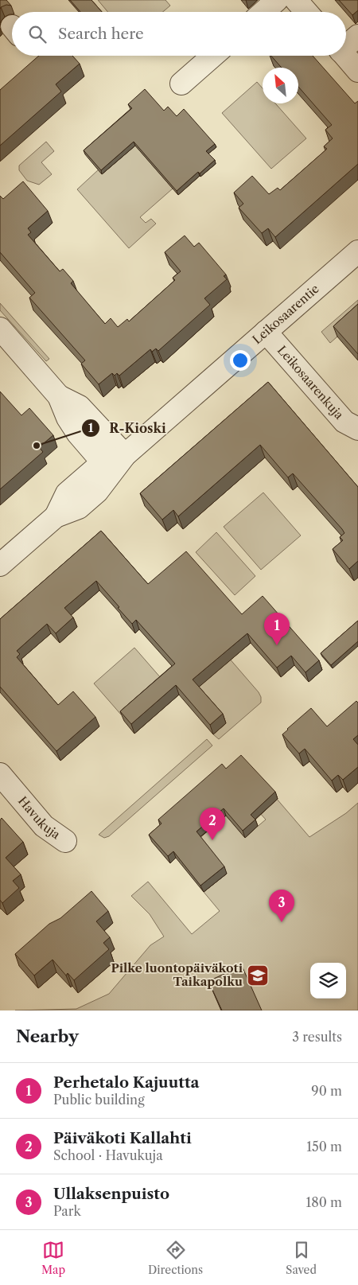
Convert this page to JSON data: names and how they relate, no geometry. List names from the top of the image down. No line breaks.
{"streets":{"street":["Leikosaarentie","Leikosaarenkuja","Havukuja"]},"crossings":[["Leikosaarentie","Leikosaarenkuja"]],"places":{"other":["R-Kioski"],"school or university":["Pilke luontopäiväkoti Taikapolku"]},"north":"top left","page":{"search":"Search here","pins":["1","2","3"],"heading":["Nearby","3 results"],"list":[{"mark":"1","name":"Perhetalo Kajuutta","note":"Public building","value":"90 m"},{"mark":"2","name":"Päiväkoti Kallahti","note":"School · Havukuja","value":"150 m"},{"mark":"3","name":"Ullaksenpuisto","note":"Park","value":"180 m"}],"nav":["Map","Directions","Saved"]}}
